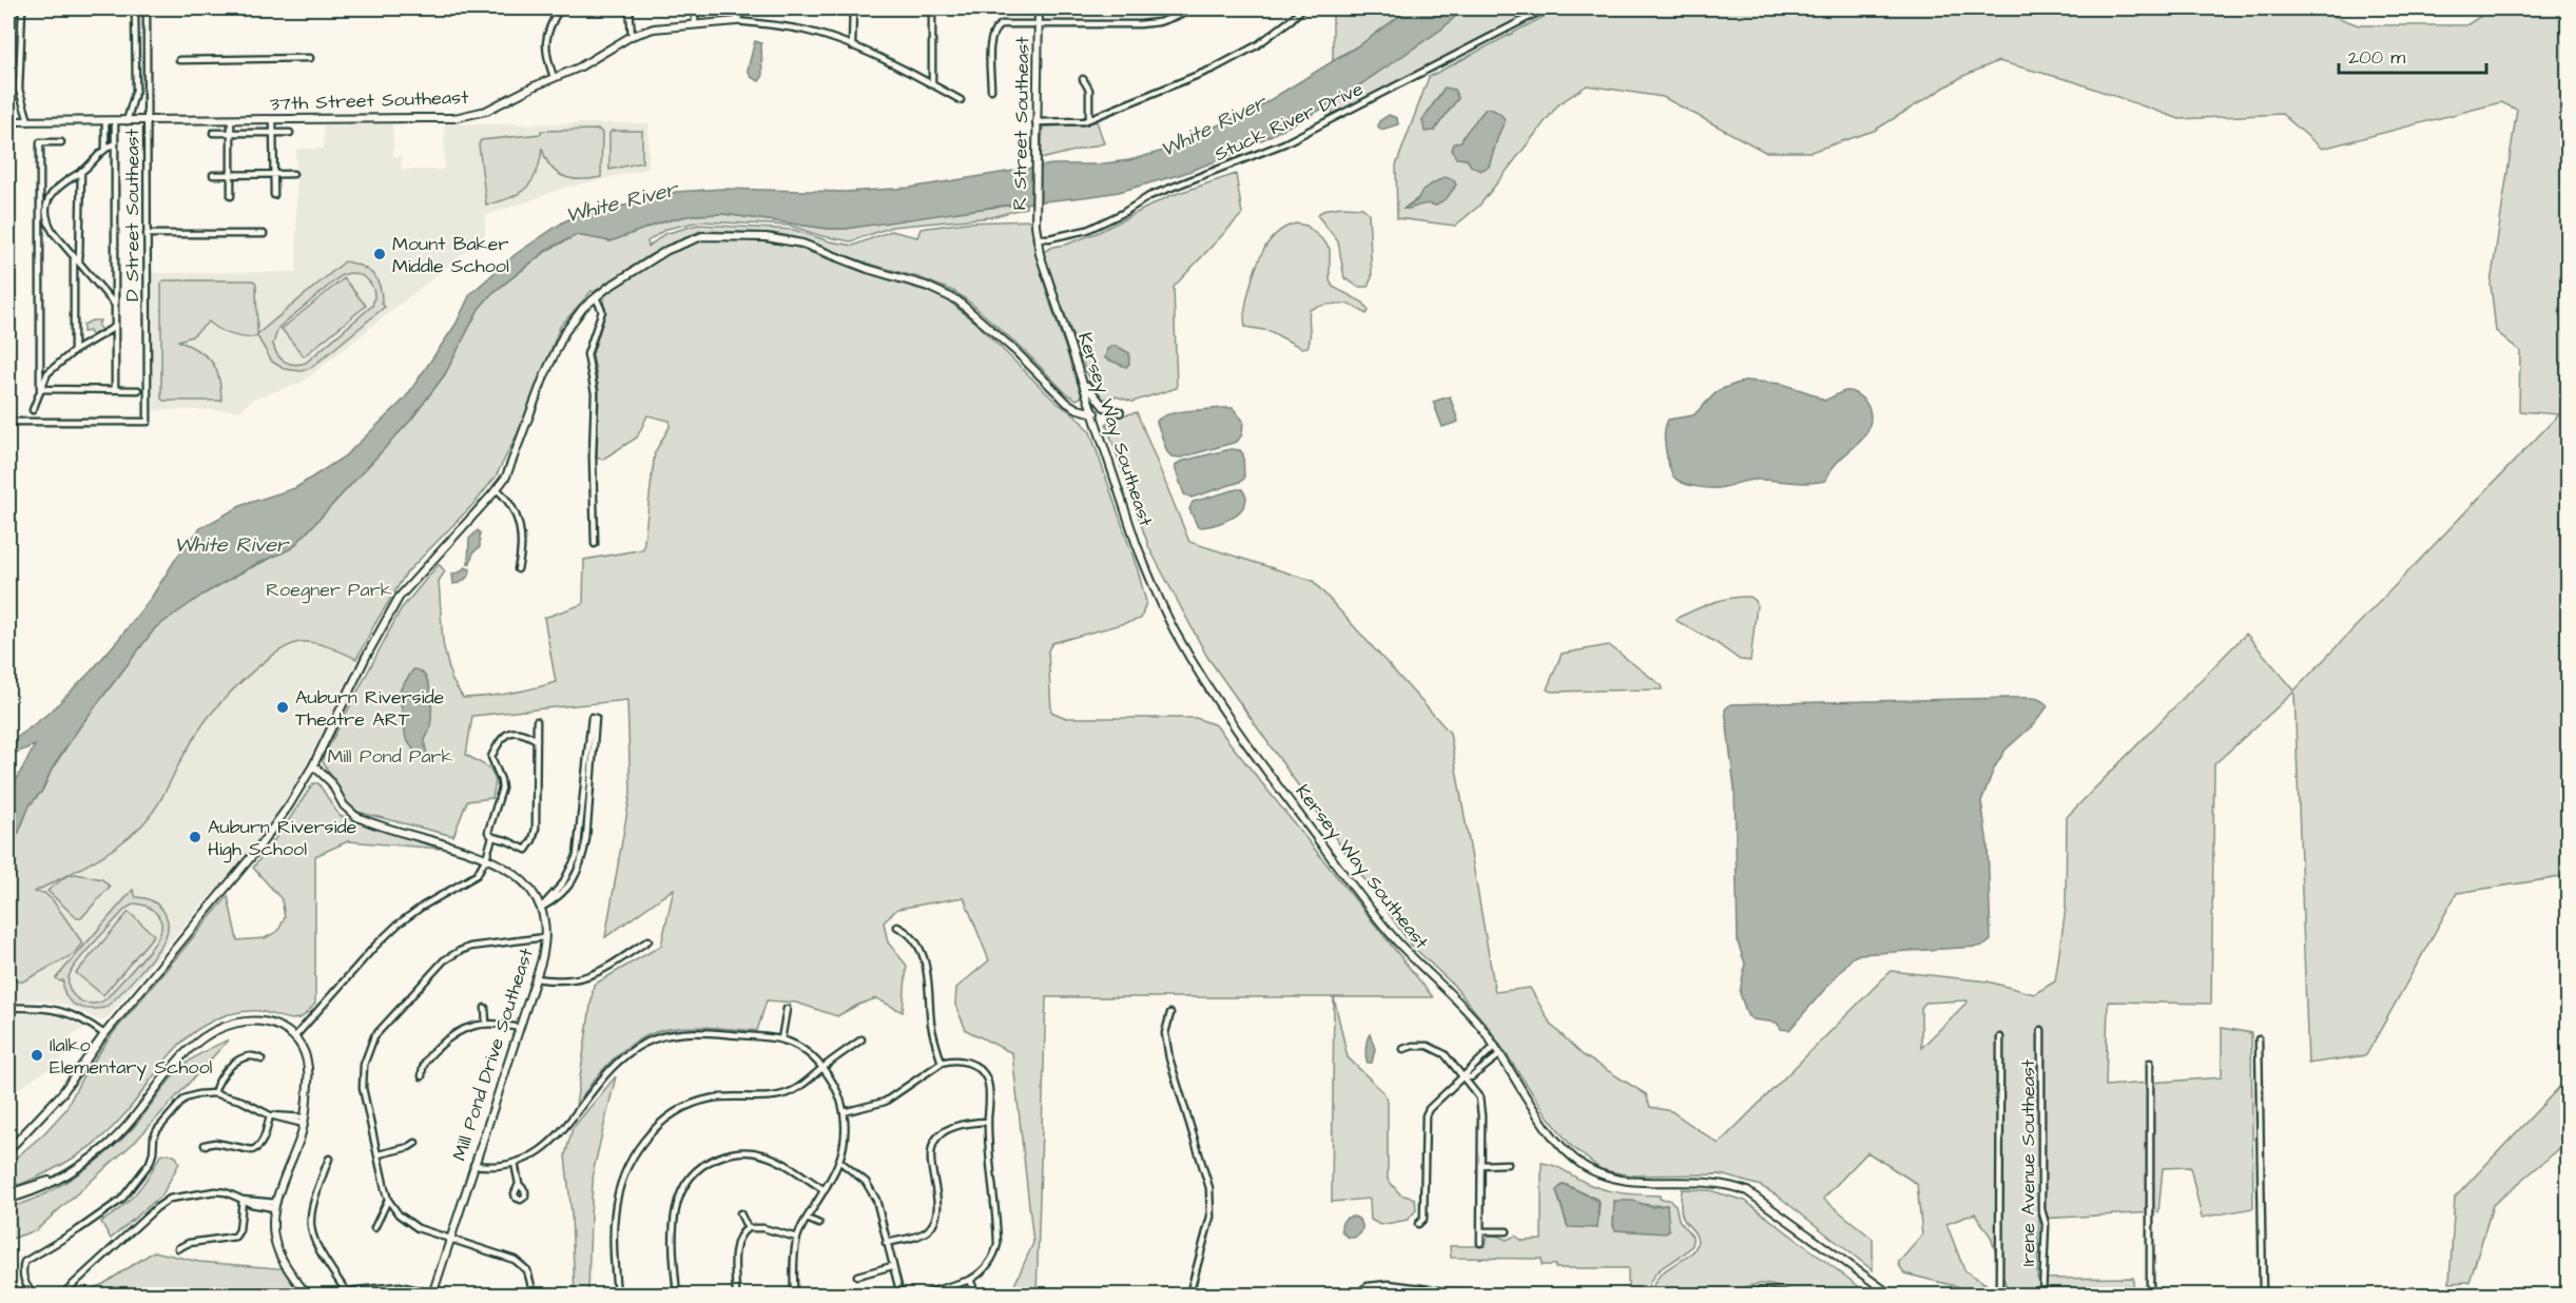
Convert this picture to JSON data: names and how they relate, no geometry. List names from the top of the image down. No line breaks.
{"streets":{"street":["37th Street Southeast","Stuck River Drive","R Street Southeast","D Street Southeast","Kersey Way Southeast","Mill Pond Drive Southeast","Irene Avenue Southeast"]},"crossings":[["37th Street Southeast","D Street Southeast"],["Stuck River Drive","R Street Southeast"],["Stuck River Drive","Kersey Way Southeast"],["R Street Southeast","Kersey Way Southeast"]],"water":["White River"],"parks":["Roegner Park","Mill Pond Park"],"places":["Mount Baker Middle School","Auburn Riverside Theatre ART","Auburn Riverside High School","Ilalko Elementary School"],"scale_bar":"200 m"}
